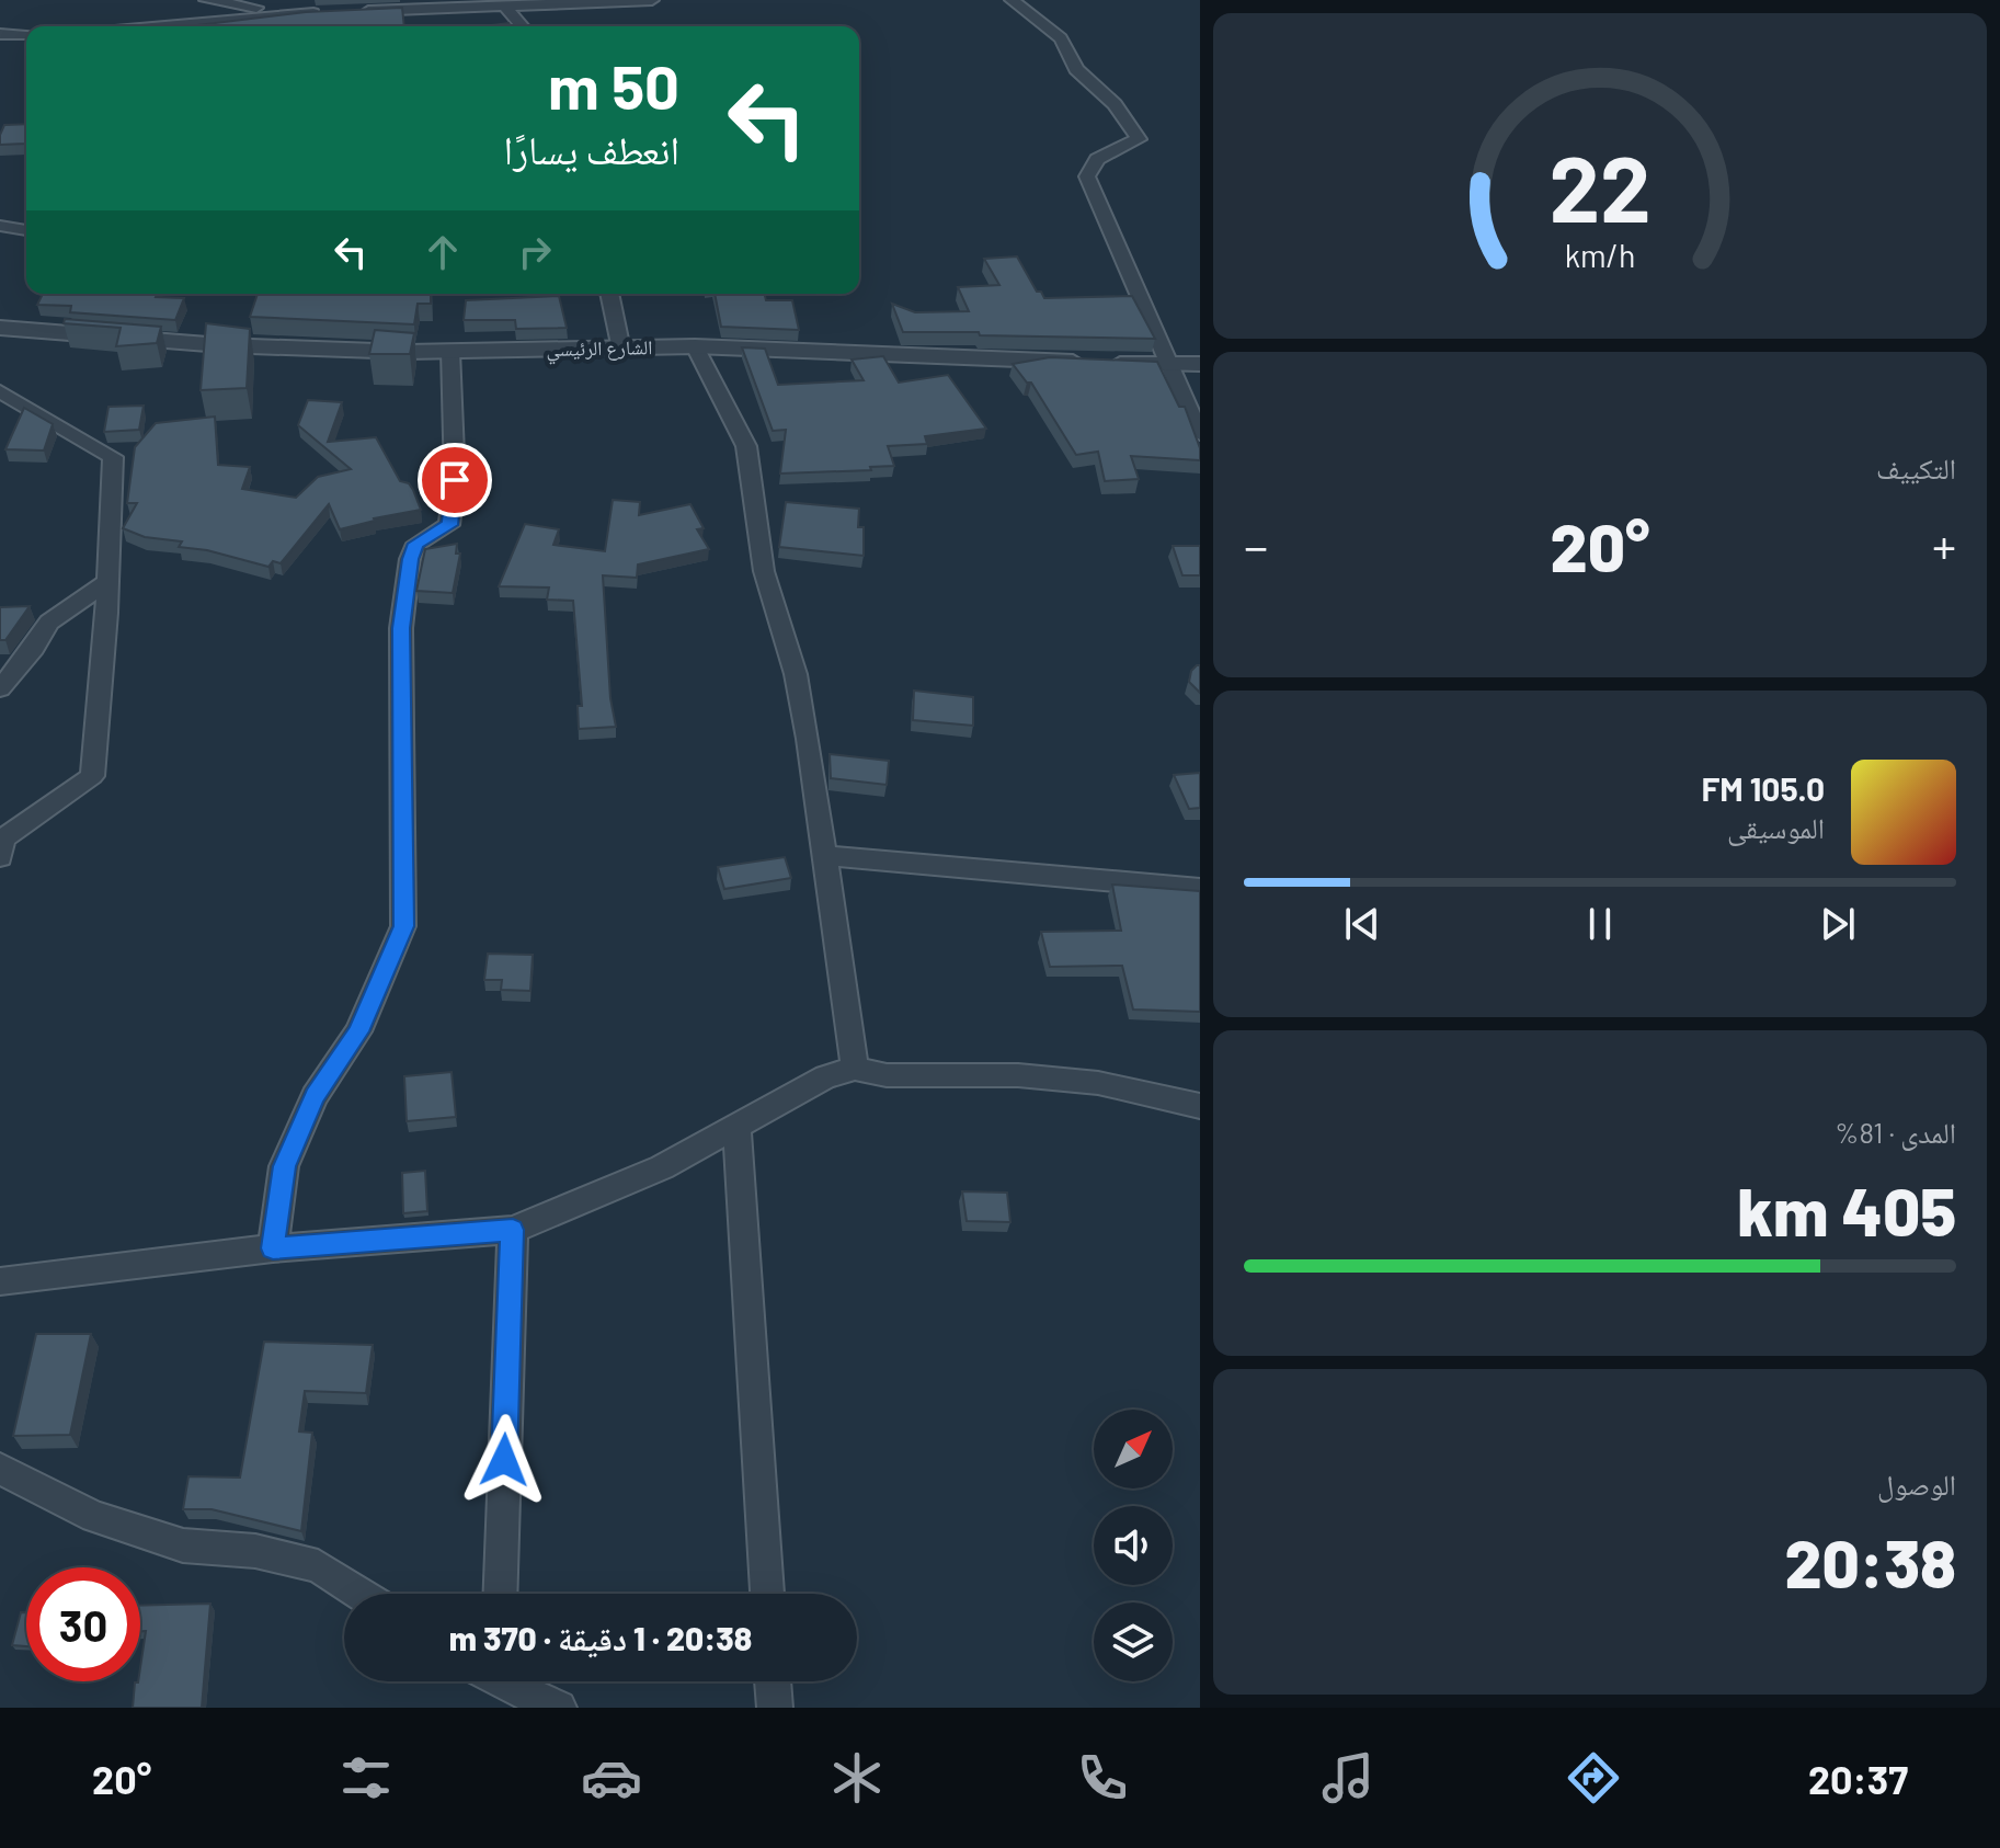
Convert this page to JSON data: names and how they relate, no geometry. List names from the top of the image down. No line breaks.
{"streets":{"street":["الشارع الرئيسي"]},"north":"top right","page":{"turn":["50 m","انعطف يسارًا"],"tile":["التكييف",["المدى · 81%","405 km"],["الوصول","20:38"]],"heat":["−","20°","+"],"song":["105.0 FM","الموسيقى"],"limit":"30","trip":"20:38 · 1 دقيقة · 370 m","tabs":["20:37","20°"],"gauge":["22","km/h"]}}
